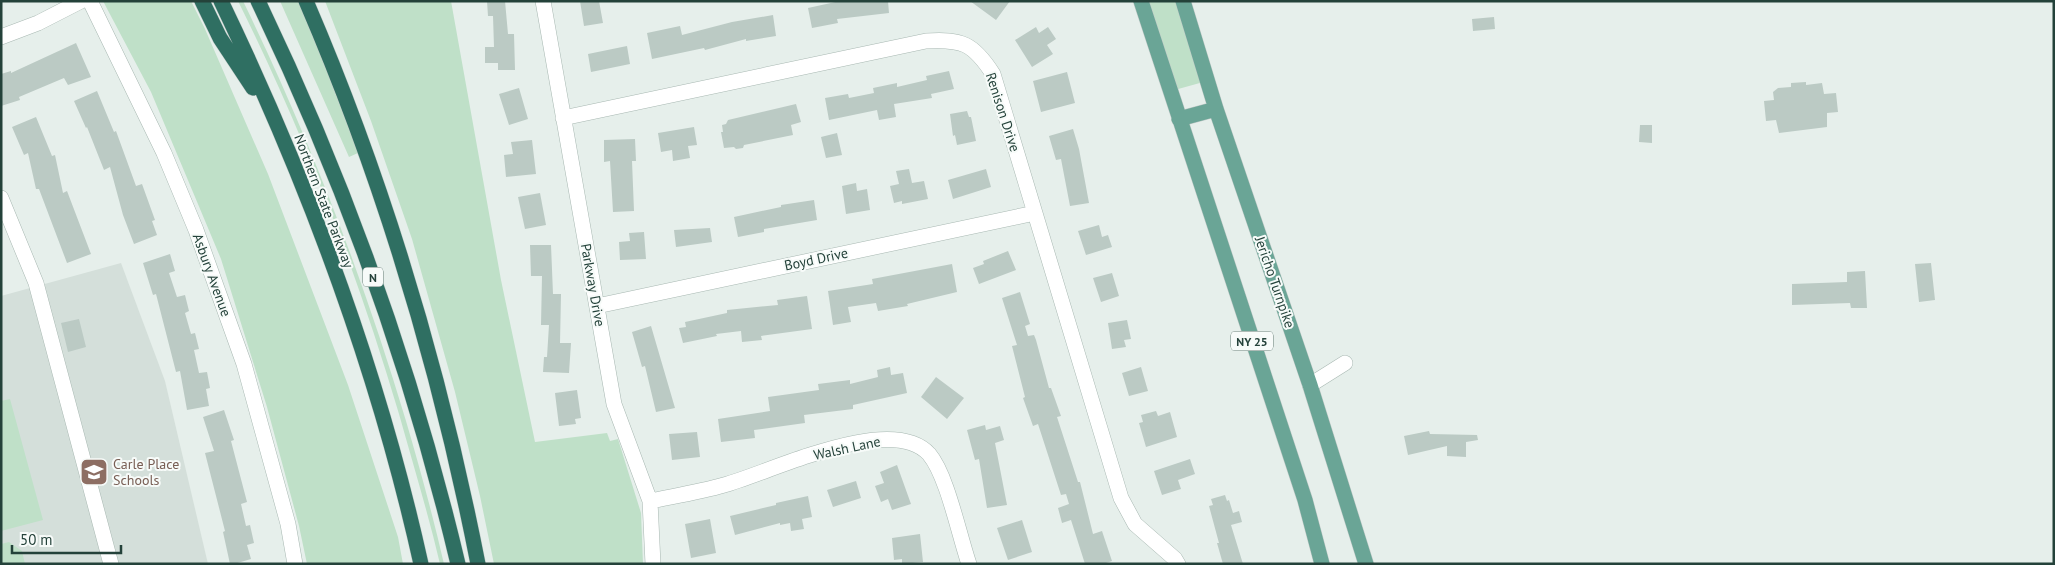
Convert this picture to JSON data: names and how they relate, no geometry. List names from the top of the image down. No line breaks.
{"streets":{"highway":["Northern State Parkway","N"],"main road":["Jericho Turnpike","NY 25"],"street":["Renison Drive","Boyd Drive","Asbury Avenue","Parkway Drive","Walsh Lane"]},"crossings":[["Renison Drive","Boyd Drive"],["Renison Drive","Parkway Drive"],["Boyd Drive","Parkway Drive"],["Parkway Drive","Walsh Lane"]],"places":{"school or university":["Carle Place Schools"]},"scale_bar":"50 m"}
